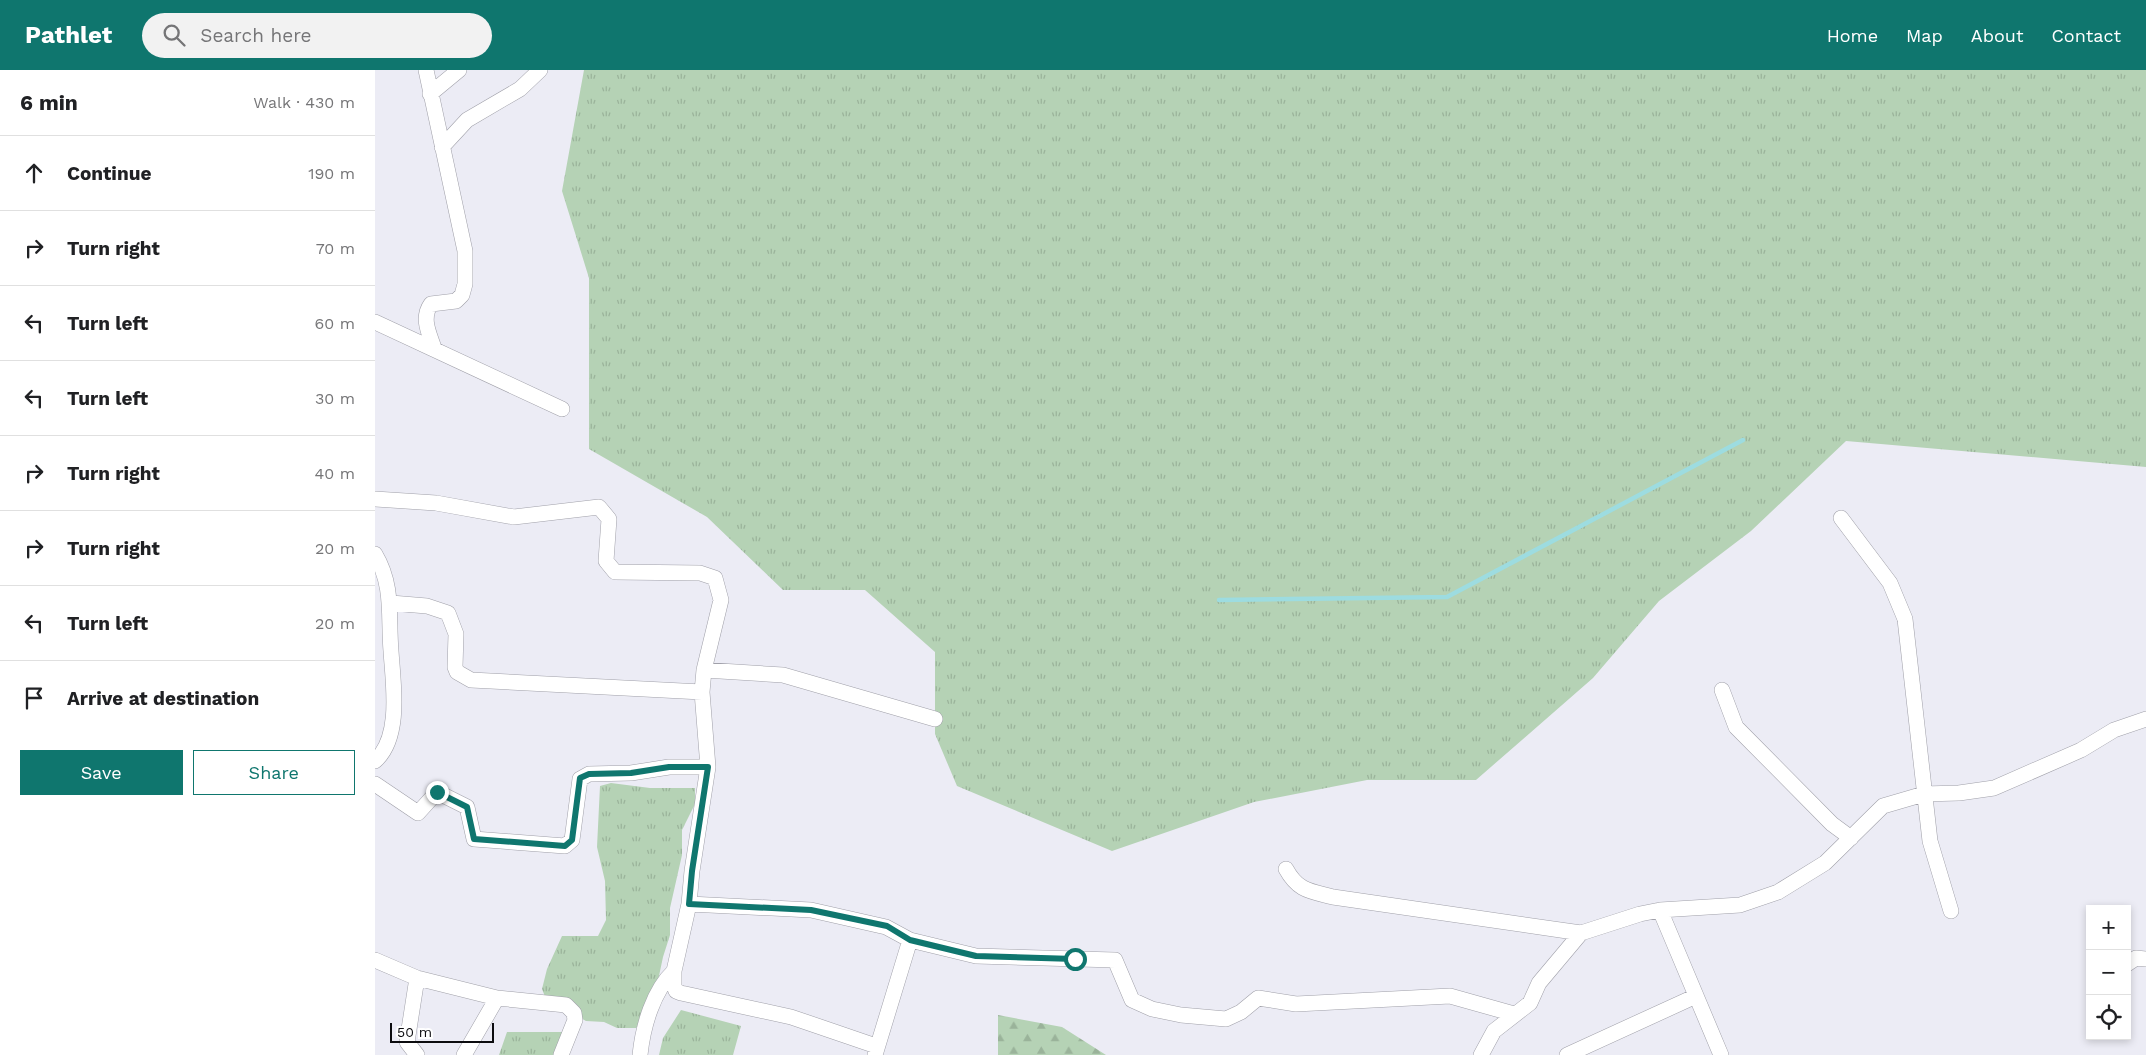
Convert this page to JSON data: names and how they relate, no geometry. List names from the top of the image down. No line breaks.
{"scale_bar":"50 m","page":{"header":"Pathlet","search":"Search here","nav":["Home","Map","About","Contact"],"heading":["6 min","Walk · 430 m"],"list":[["Continue","190 m"],["Turn right","70 m"],["Turn left","60 m"],["Turn left","30 m"],["Turn right","40 m"],["Turn right","20 m"],["Turn left","20 m"],"Arrive at destination"],"buttons":["Save","Share"],"map_buttons":["+","−"],"scale":"50 m"}}
